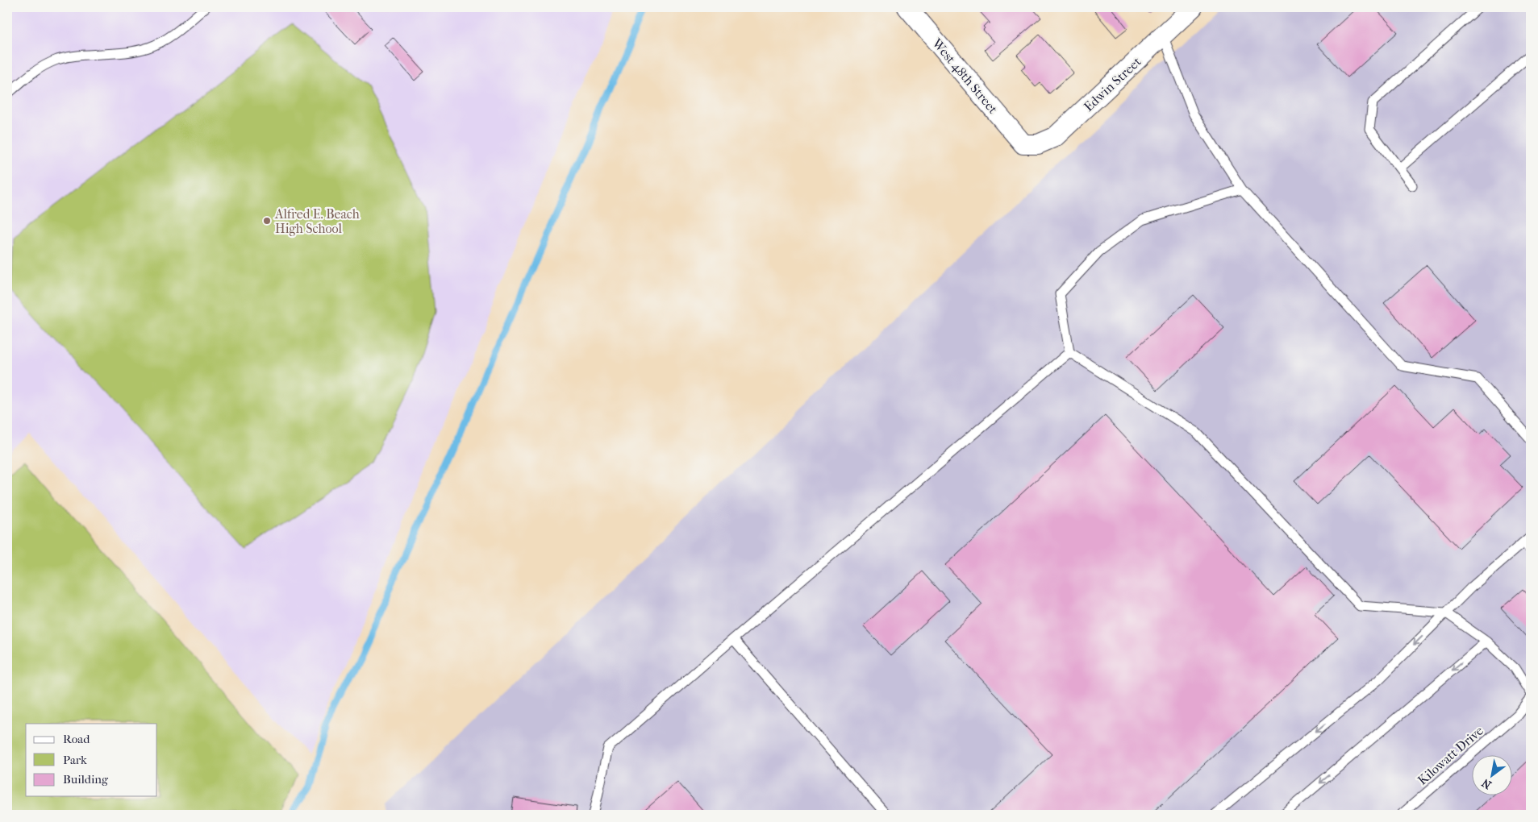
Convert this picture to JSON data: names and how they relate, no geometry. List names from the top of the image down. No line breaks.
{"streets":{"street":["West 48th Street","Edwin Street"],"lane":["Kilowatt Drive"]},"crossings":[["West 48th Street","Edwin Street"]],"places":["Alfred E. Beach High School"],"legend":["Road","Park","Building"],"north":"bottom left"}
